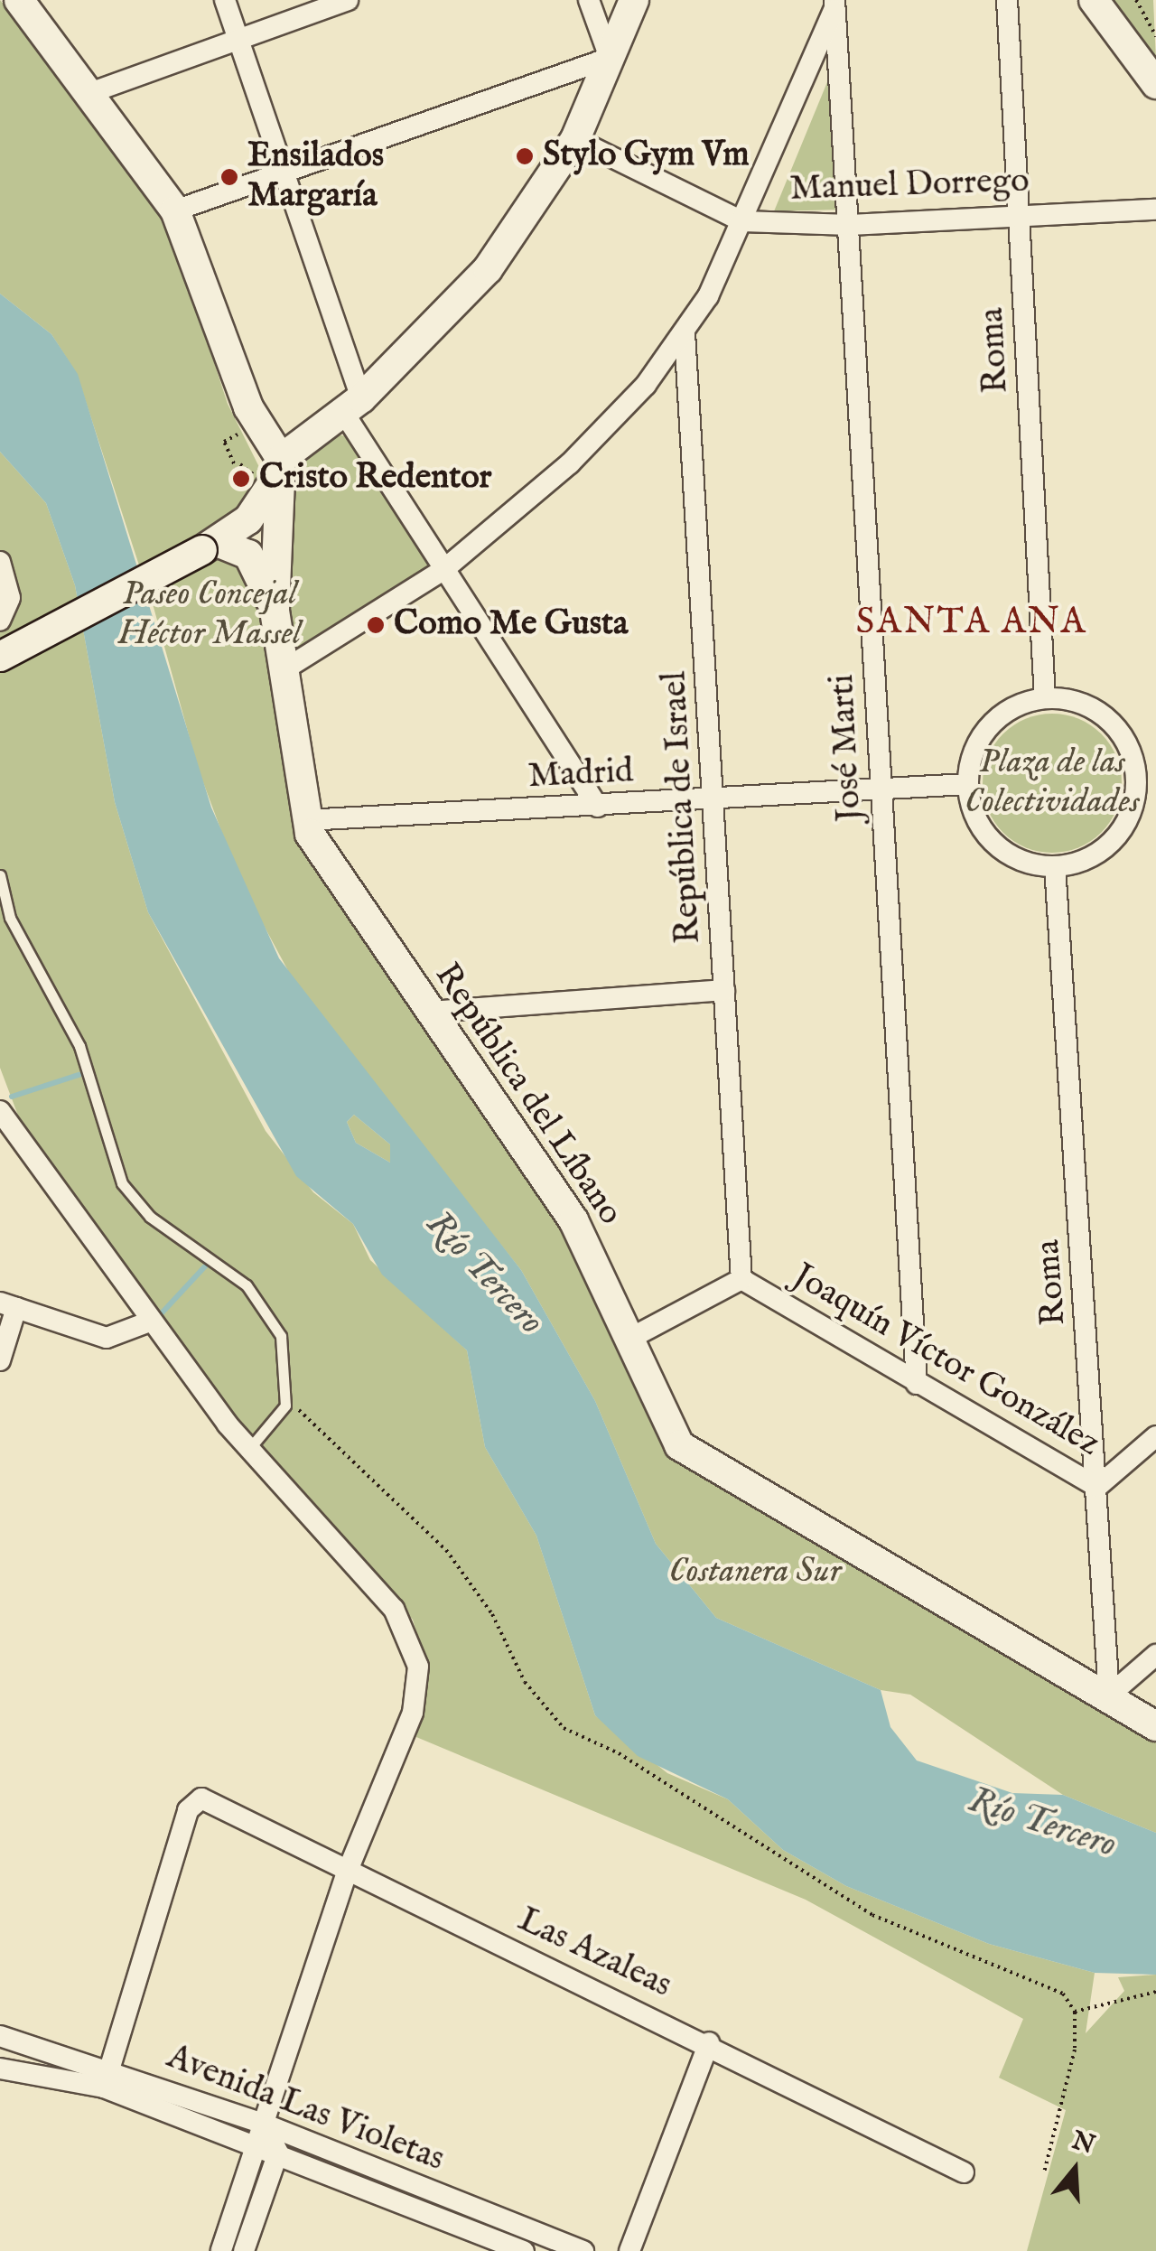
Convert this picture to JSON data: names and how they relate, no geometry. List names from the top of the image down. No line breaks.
{"streets":{"main road":["República del Líbano"],"street":["Manuel Dorrego","Roma","José Marti","Madrid","República de Israel","Joaquín Víctor González","Las Azaleas","Avenida Las Violetas"]},"crossings":[["Manuel Dorrego","Roma"],["Manuel Dorrego","José Marti"],["Roma","Madrid"],["Roma","República del Líbano"],["Roma","Joaquín Víctor González"],["José Marti","Madrid"],["José Marti","Joaquín Víctor González"],["Madrid","República de Israel"],["Madrid","República del Líbano"],["República de Israel","Joaquín Víctor González"],["Las Azaleas","Avenida Las Violetas"]],"districts":["SANTA ANA"],"water":["Río Tercero"],"parks":["Paseo Concejal Héctor Massel","Plaza de las Colectividades","Costanera Sur"],"places":["Stylo Gym Vm","Ensilados Margaría","Cristo Redentor","Como Me Gusta"],"north":"top"}
